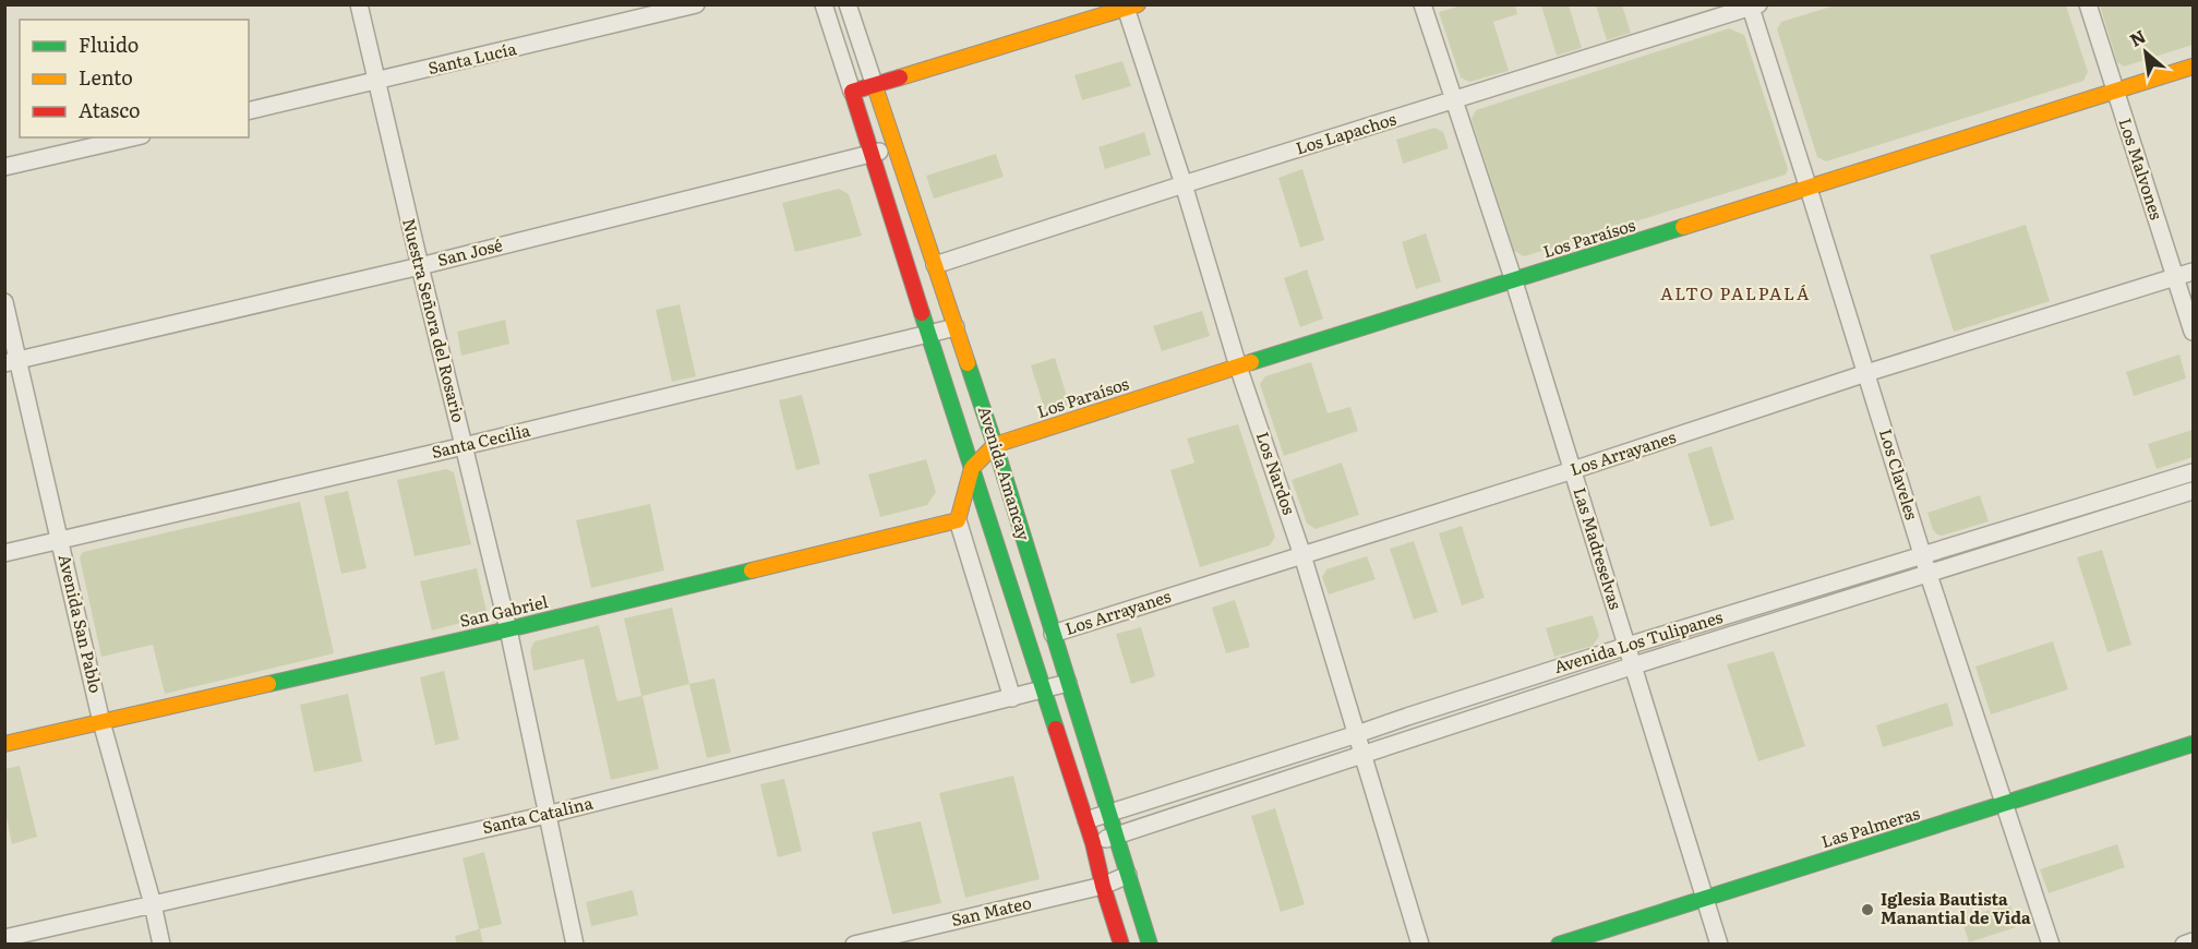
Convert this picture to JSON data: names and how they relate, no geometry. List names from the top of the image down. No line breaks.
{"streets":{"street":["Santa Lucía","Los Lapachos","Los Malvones","Los Paraísos","San José","Nuestra Señora del Rosario","Santa Cecilia","Los Arrayanes","Avenida Amancay","Los Nardos","Los Claveles","Las Madreselvas","San Gabriel","Avenida San Pablo","Avenida Los Tulipanes","Santa Catalina","Las Palmeras","San Mateo"]},"crossings":[["Santa Lucía","Nuestra Señora del Rosario"],["Los Lapachos","Avenida Amancay"],["Los Lapachos","Los Nardos"],["Los Lapachos","Los Claveles"],["Los Lapachos","Las Madreselvas"],["Los Malvones","Los Paraísos"],["Los Malvones","Los Arrayanes"],["Los Paraísos","Avenida Amancay"],["Los Paraísos","Los Nardos"],["Los Paraísos","Los Claveles"],["Los Paraísos","Las Madreselvas"],["San José","Nuestra Señora del Rosario"],["San José","Avenida Amancay"],["San José","Avenida San Pablo"],["Nuestra Señora del Rosario","Santa Cecilia"],["Nuestra Señora del Rosario","San Gabriel"],["Nuestra Señora del Rosario","Santa Catalina"],["Santa Cecilia","Avenida Amancay"],["Santa Cecilia","Avenida San Pablo"],["Los Arrayanes","Avenida Amancay"],["Los Arrayanes","Los Nardos"],["Los Arrayanes","Los Claveles"],["Los Arrayanes","Las Madreselvas"],["Avenida Amancay","Avenida Los Tulipanes"],["Avenida Amancay","Santa Catalina"],["Avenida Amancay","San Mateo"],["Los Nardos","Avenida Los Tulipanes"],["Los Claveles","Avenida Los Tulipanes"],["Los Claveles","Las Palmeras"],["Las Madreselvas","Avenida Los Tulipanes"],["Las Madreselvas","Las Palmeras"],["San Gabriel","Avenida San Pablo"],["Avenida San Pablo","Santa Catalina"]],"districts":["ALTO PALPALÁ"],"places":["Iglesia Bautista Manantial de Vida"],"legend":["Fluido","Lento","Atasco"],"north":"top left"}
